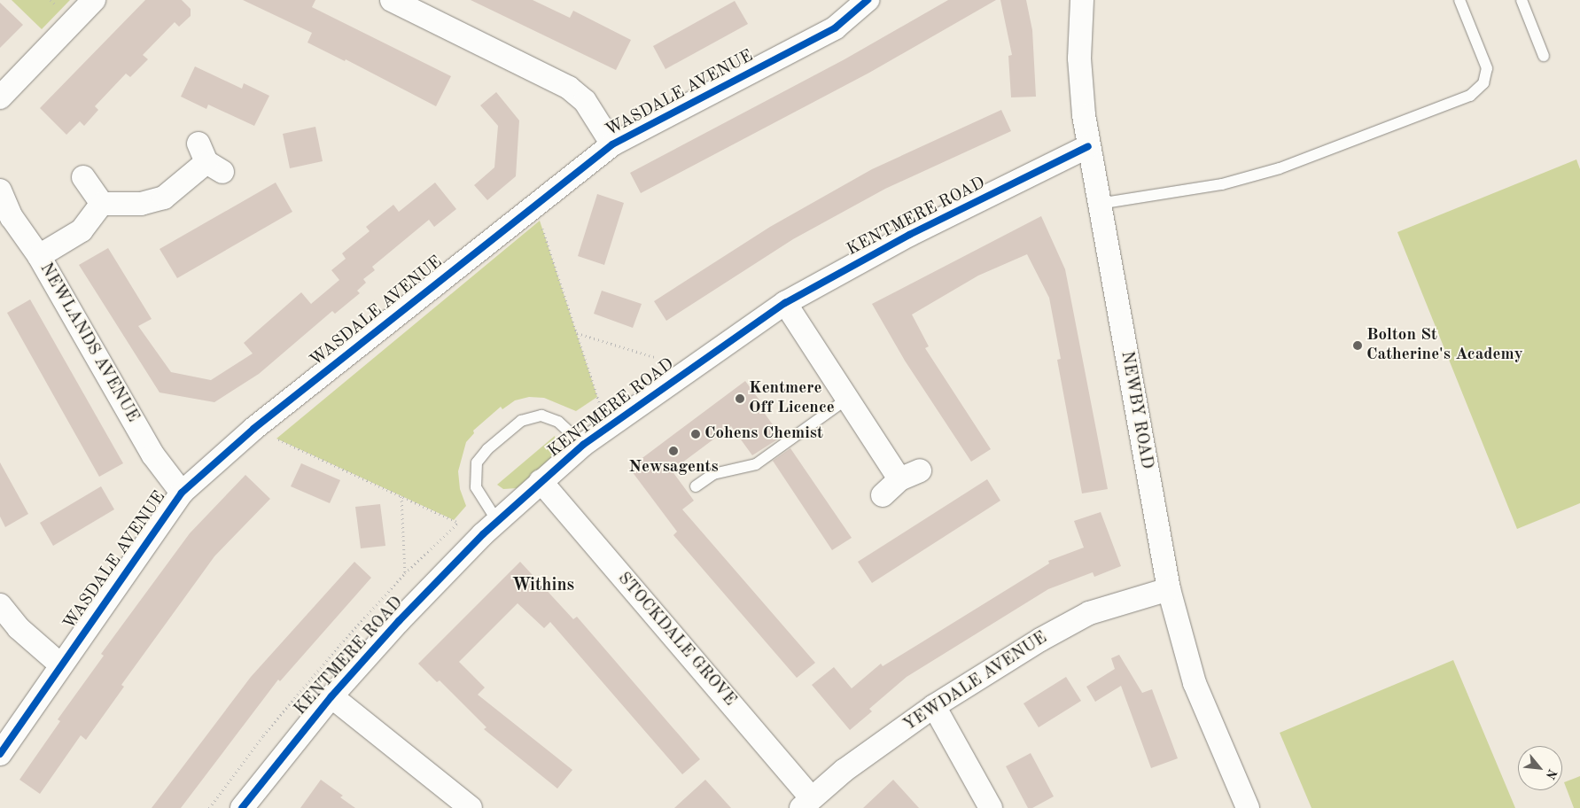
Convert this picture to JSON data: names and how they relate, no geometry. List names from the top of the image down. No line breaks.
{"streets":{"street":["WASDALE AVENUE","KENTMERE ROAD","NEWLANDS AVENUE","NEWBY ROAD","STOCKDALE GROVE","YEWDALE AVENUE"]},"crossings":[["WASDALE AVENUE","NEWLANDS AVENUE"],["KENTMERE ROAD","NEWBY ROAD"],["KENTMERE ROAD","STOCKDALE GROVE"],["NEWBY ROAD","YEWDALE AVENUE"],["STOCKDALE GROVE","YEWDALE AVENUE"]],"districts":["Withins"],"places":["Bolton St Catherine's Academy","Kentmere Off Licence","Cohens Chemist","Newsagents"],"north":"bottom right"}
